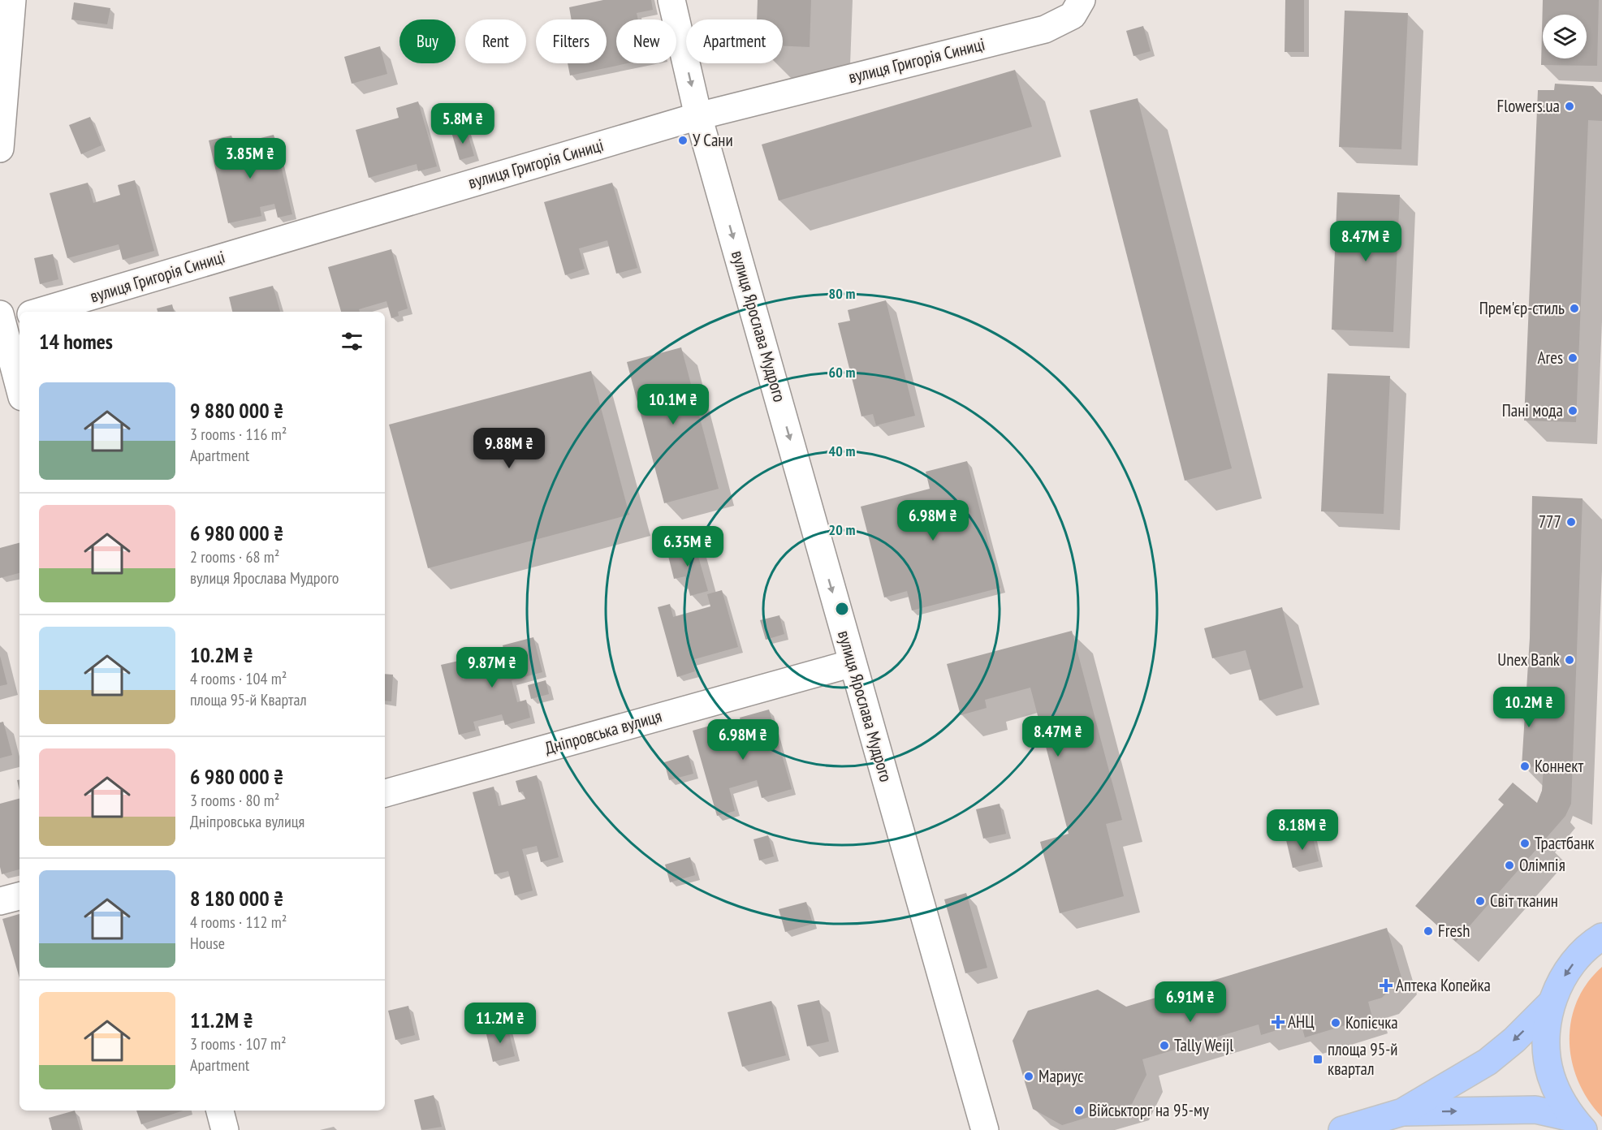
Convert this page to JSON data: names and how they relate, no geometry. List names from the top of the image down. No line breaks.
{"streets":{"street":["вулиця Григорія Синиці","вулиця Ярослава Мудрого","Дніпровська вулиця"]},"crossings":[["вулиця Григорія Синиці","вулиця Ярослава Мудрого"],["вулиця Ярослава Мудрого","Дніпровська вулиця"]],"one_way":["вулиця Ярослава Мудрого"],"places":{"other":["Flowers.ua","У Сани","Прем'єр-стиль","Ares","Пані мода","777","Unex Bank","Коннект","Трастбанк","Олімпія","Світ тканин","Fresh","Копієчка","Tally Weijl","Мариус","Військторг на 95-му"],"health":["Аптека Копейка","АНЦ"],"transit":["площа 95-й квартал"]},"page":{"chip":["Buy","Rent","Filters","New","Apartment"],"price":["5.8M ₴","3.85M ₴","8.47M ₴","10.1M ₴","9.88M ₴","6.98M ₴","6.35M ₴","9.87M ₴","10.2M ₴","8.47M ₴","6.98M ₴","8.18M ₴","6.91M ₴","11.2M ₴"],"heading":"14 homes","list":[{"name":"9 880 000 ₴","note":"3 rooms · 116 m² · Apartment"},{"name":"6 980 000 ₴","note":"2 rooms · 68 m² · вулиця Ярослава Мудрого"},{"name":"10.2M ₴","note":"4 rooms · 104 m² · площа 95-й Квартал"},{"name":"6 980 000 ₴","note":"3 rooms · 80 m² · Дніпровська вулиця"},{"name":"8 180 000 ₴","note":"4 rooms · 112 m² · House"},{"name":"11.2M ₴","note":"3 rooms · 107 m² · Apartment"}]},"rings":["80 m","60 m","40 m","20 m"]}
